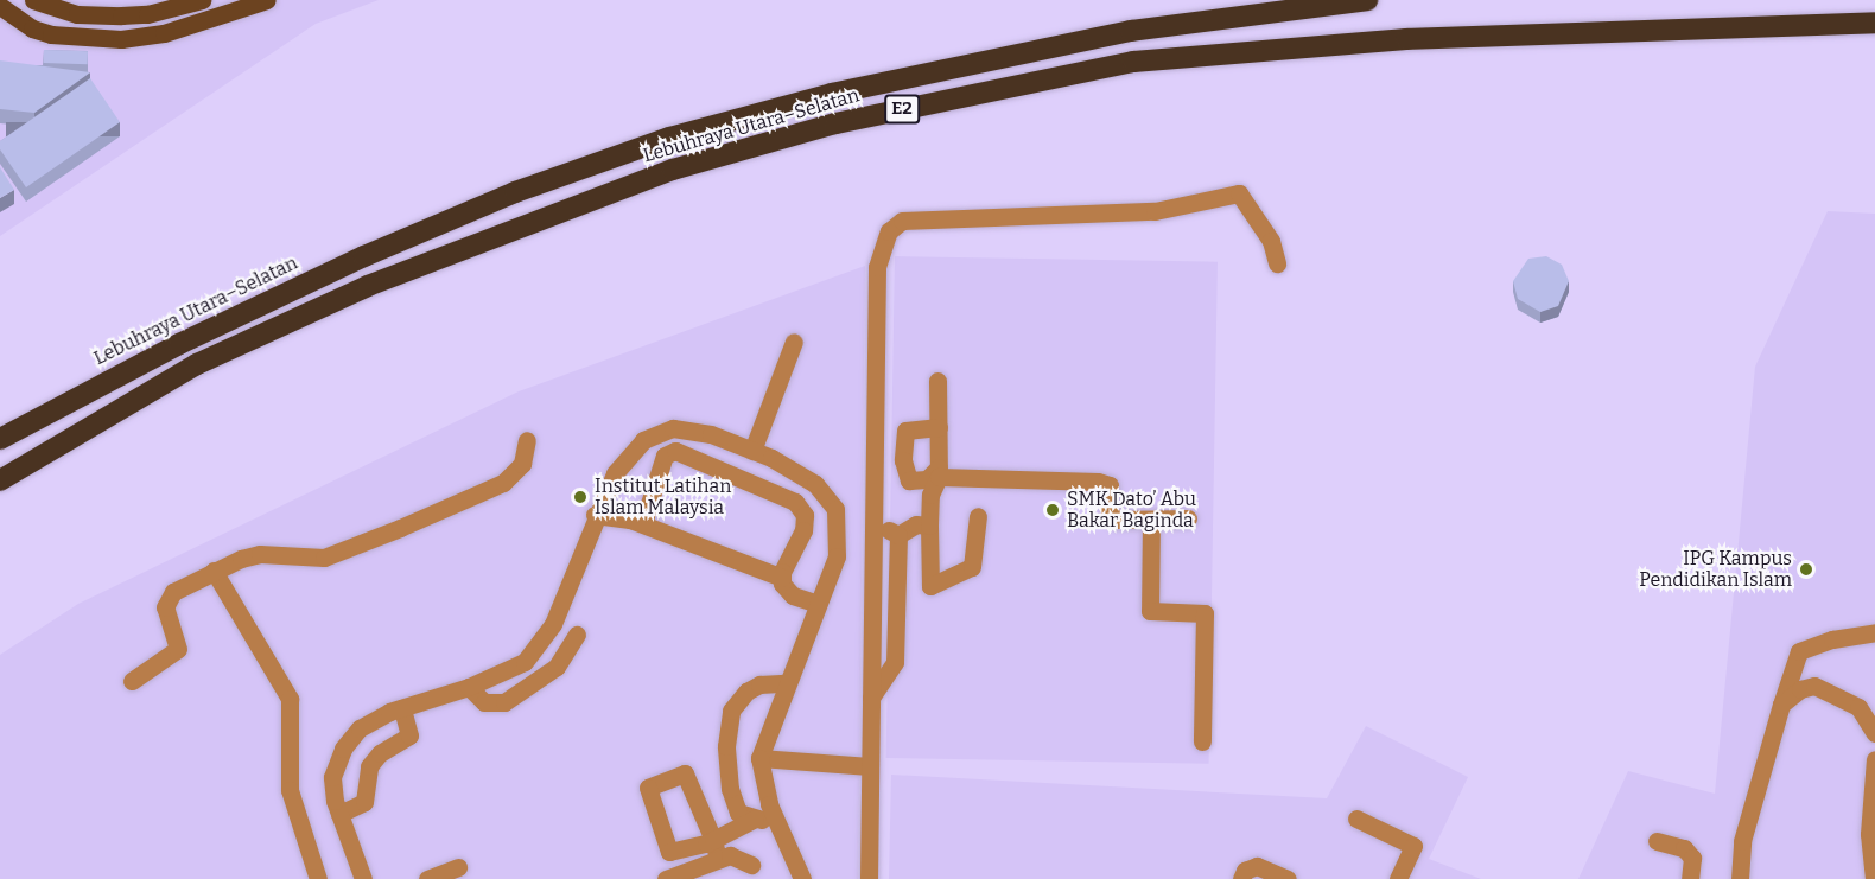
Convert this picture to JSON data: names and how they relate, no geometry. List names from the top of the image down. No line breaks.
{"streets":{"highway":["E2","Lebuhraya Utara–Selatan"]},"places":["Institut Latihan Islam Malaysia","SMK Dato’ Abu Bakar Baginda","IPG Kampus Pendidikan Islam"]}
